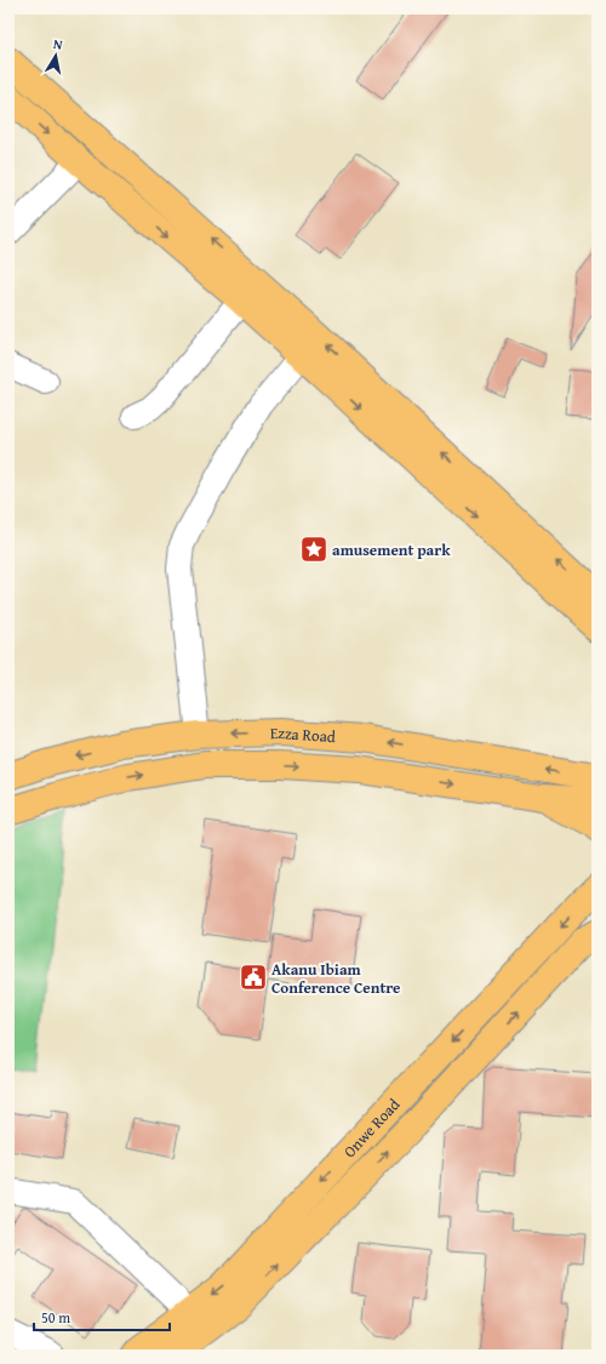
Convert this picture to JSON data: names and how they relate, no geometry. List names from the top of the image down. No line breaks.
{"streets":{"main road":["Ezza Road","Onwe Road"]},"places":{"place":["amusement park"],"public building":["Akanu Ibiam Conference Centre"]},"scale_bar":"50 m","north":"top"}
